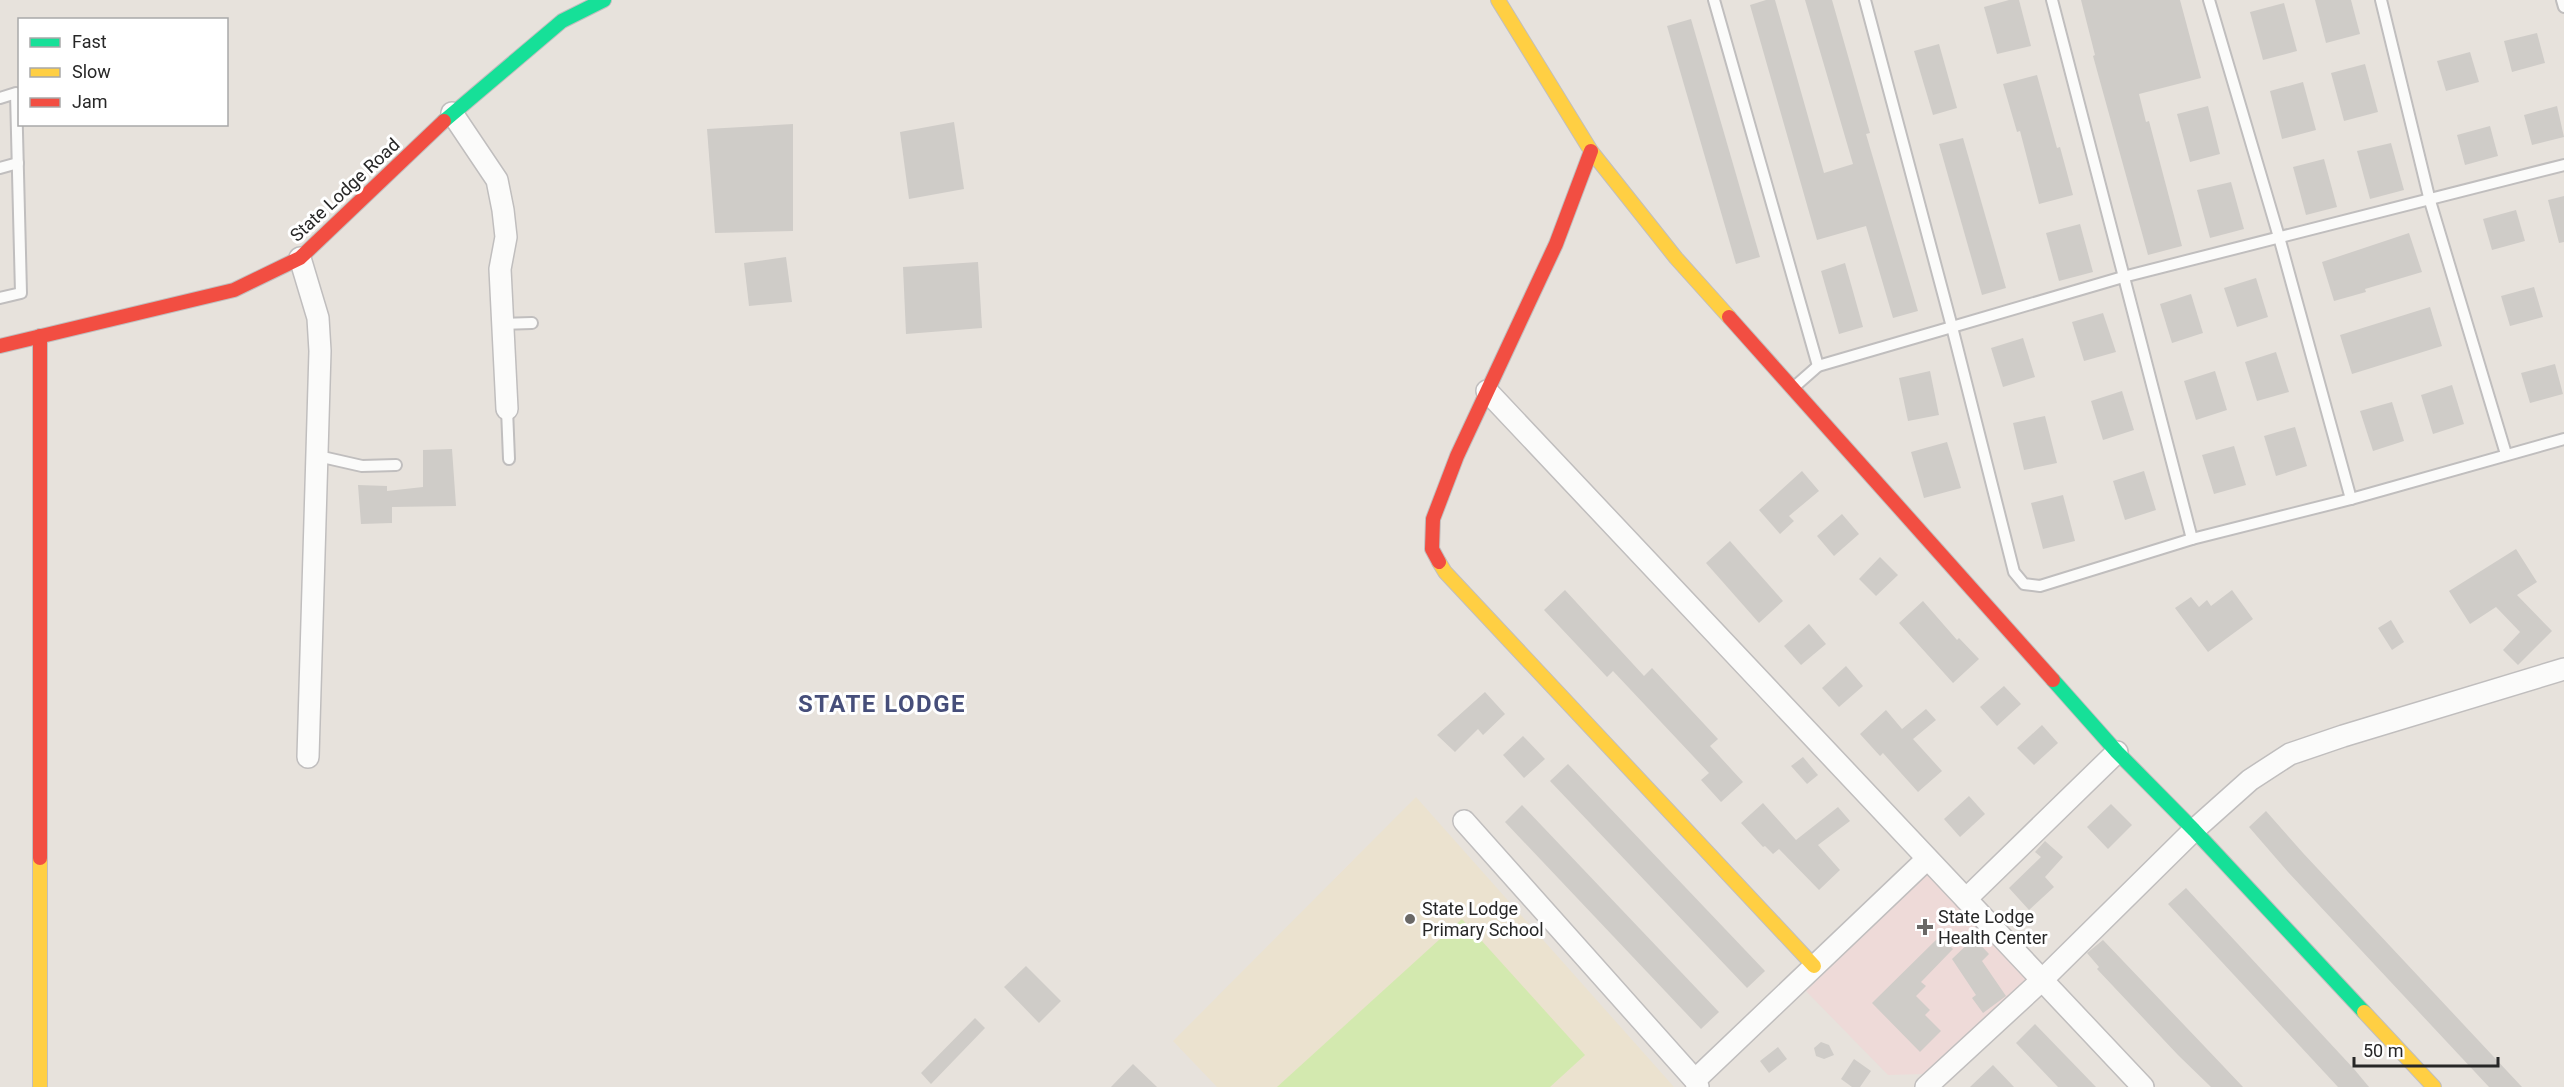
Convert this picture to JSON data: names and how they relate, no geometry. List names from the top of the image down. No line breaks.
{"streets":{"street":["State Lodge Road"]},"districts":["STATE LODGE"],"places":{"other":["State Lodge Primary School"],"health":["State Lodge Health Center"]},"legend":["Fast","Slow","Jam"],"scale_bar":"50 m"}
